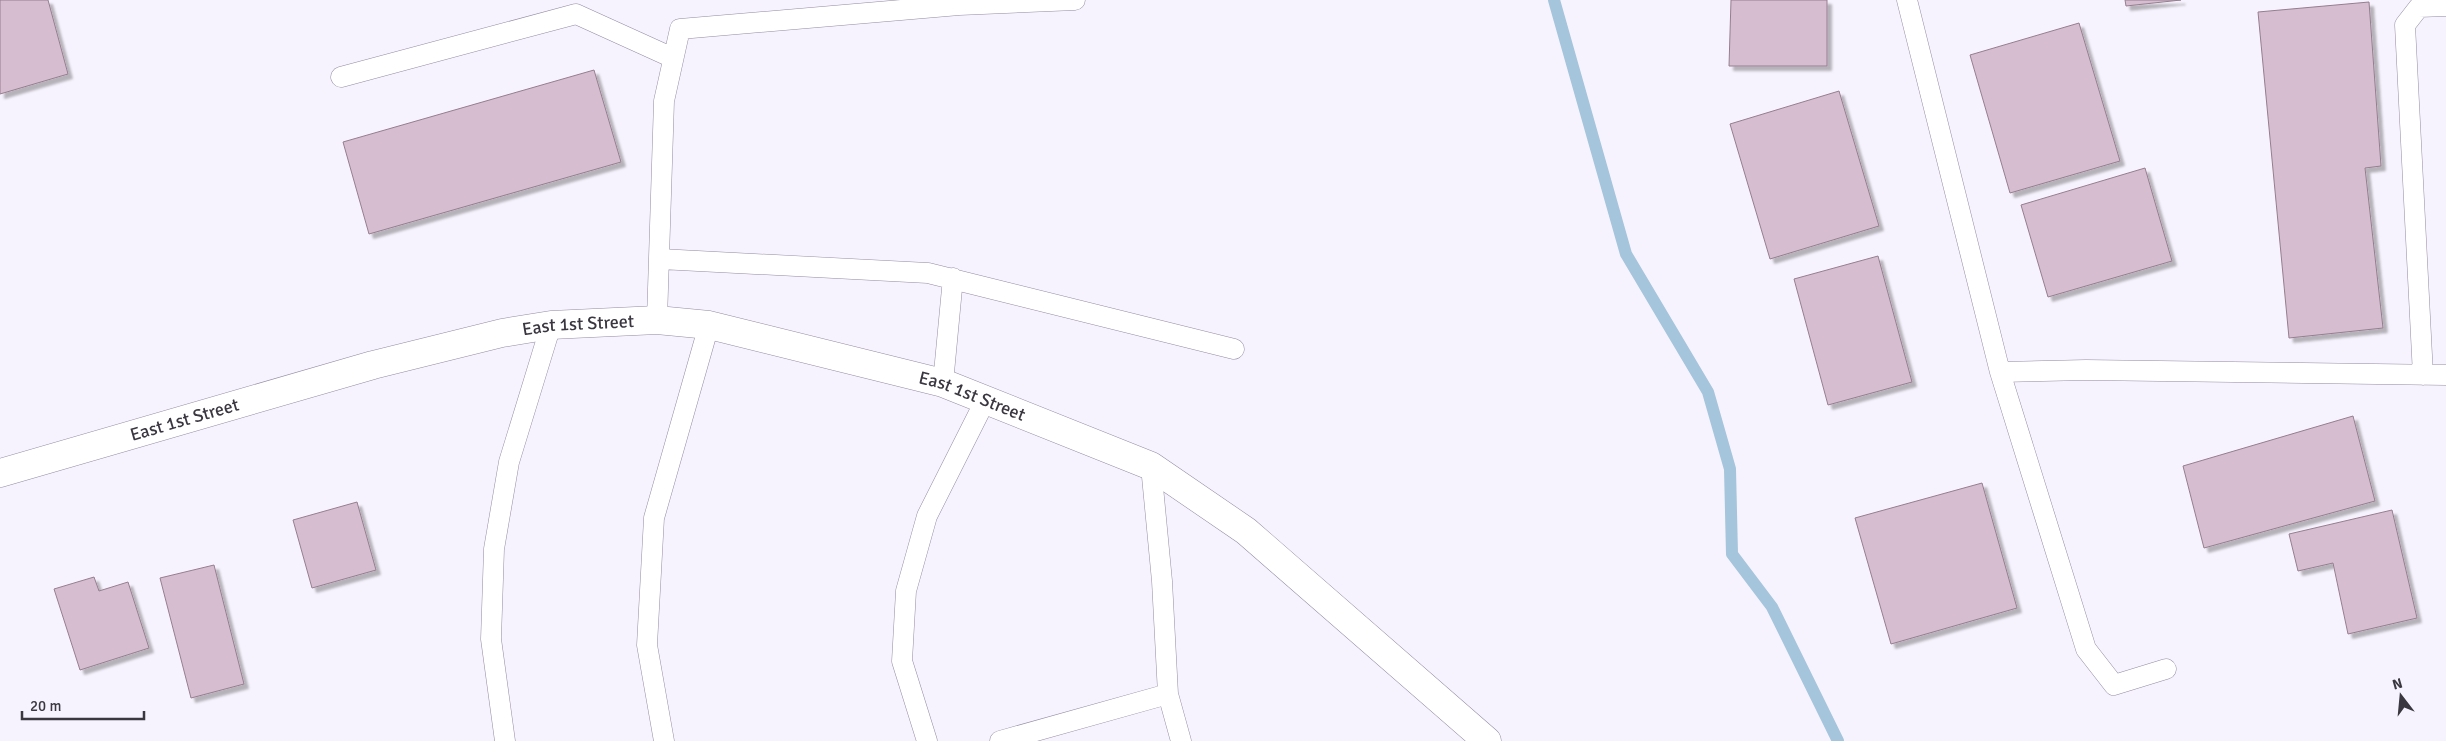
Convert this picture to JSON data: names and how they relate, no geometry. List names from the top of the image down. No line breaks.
{"streets":{"street":["East 1st Street"]},"scale_bar":"20 m","north":"top"}
